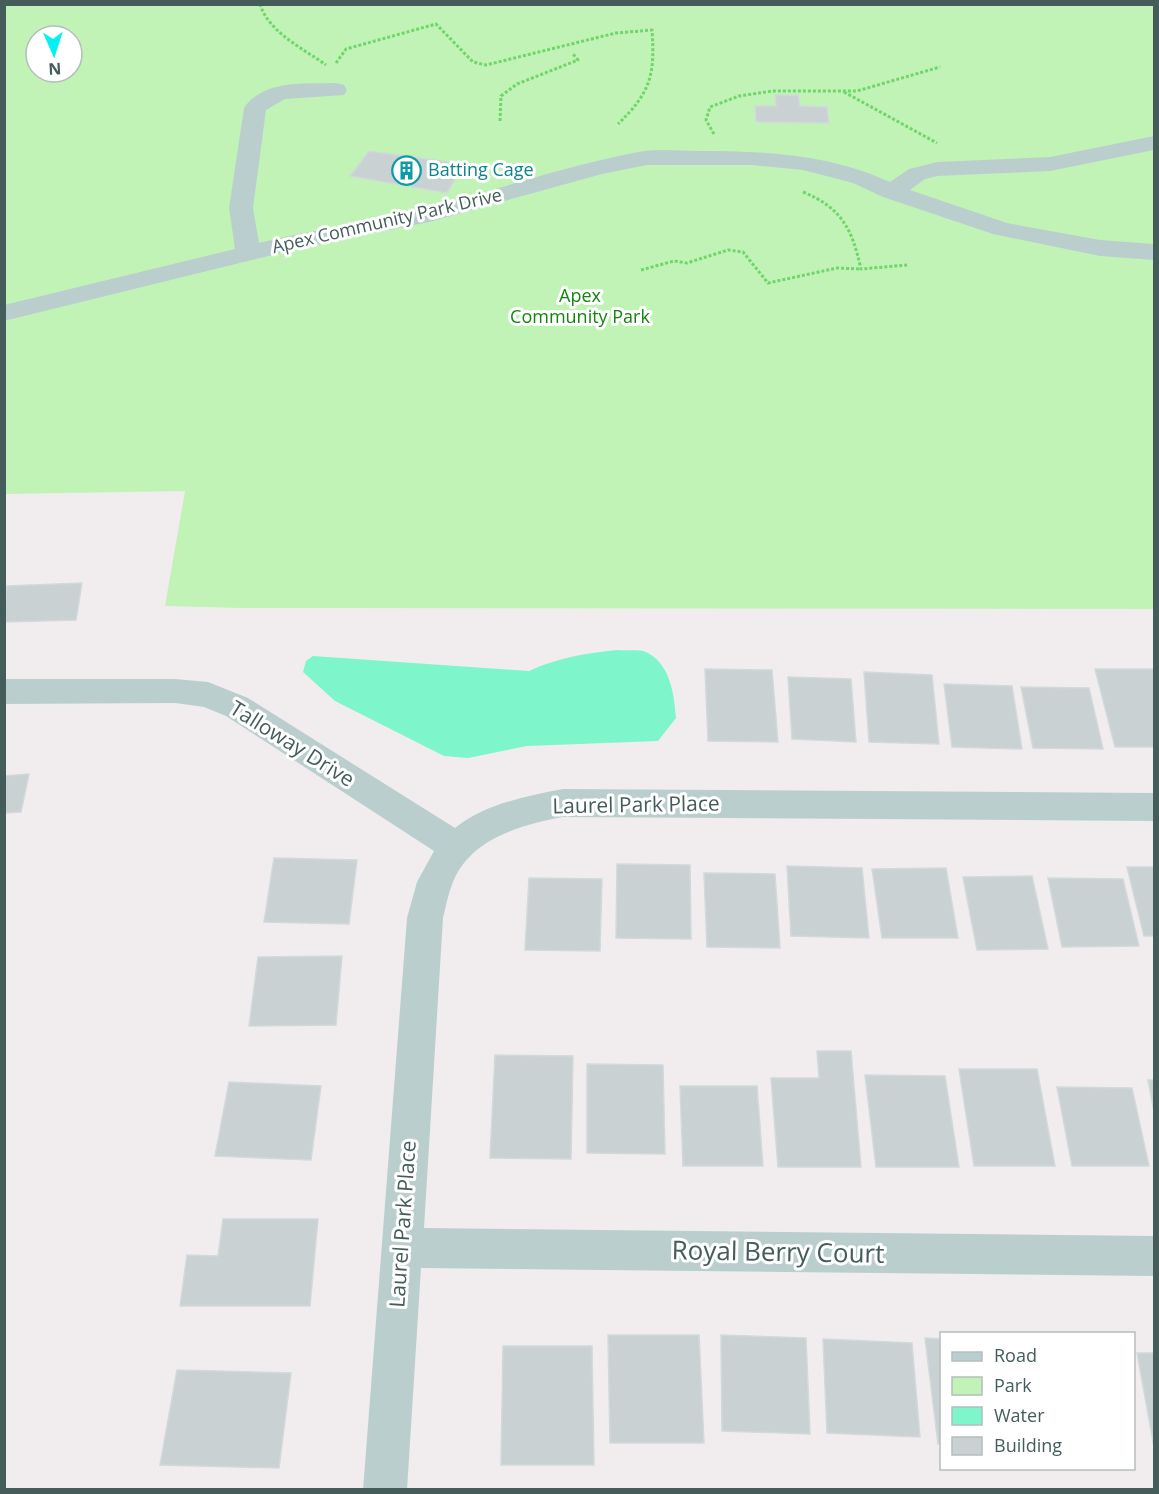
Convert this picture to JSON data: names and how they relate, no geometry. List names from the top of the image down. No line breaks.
{"streets":{"street":["Apex Community Park Drive","Talloway Drive","Laurel Park Place","Royal Berry Court"]},"crossings":[["Talloway Drive","Laurel Park Place"],["Laurel Park Place","Royal Berry Court"]],"parks":["Apex Community Park"],"places":{"building":["Batting Cage"]},"legend":["Road","Park","Water","Building"],"north":"bottom"}
